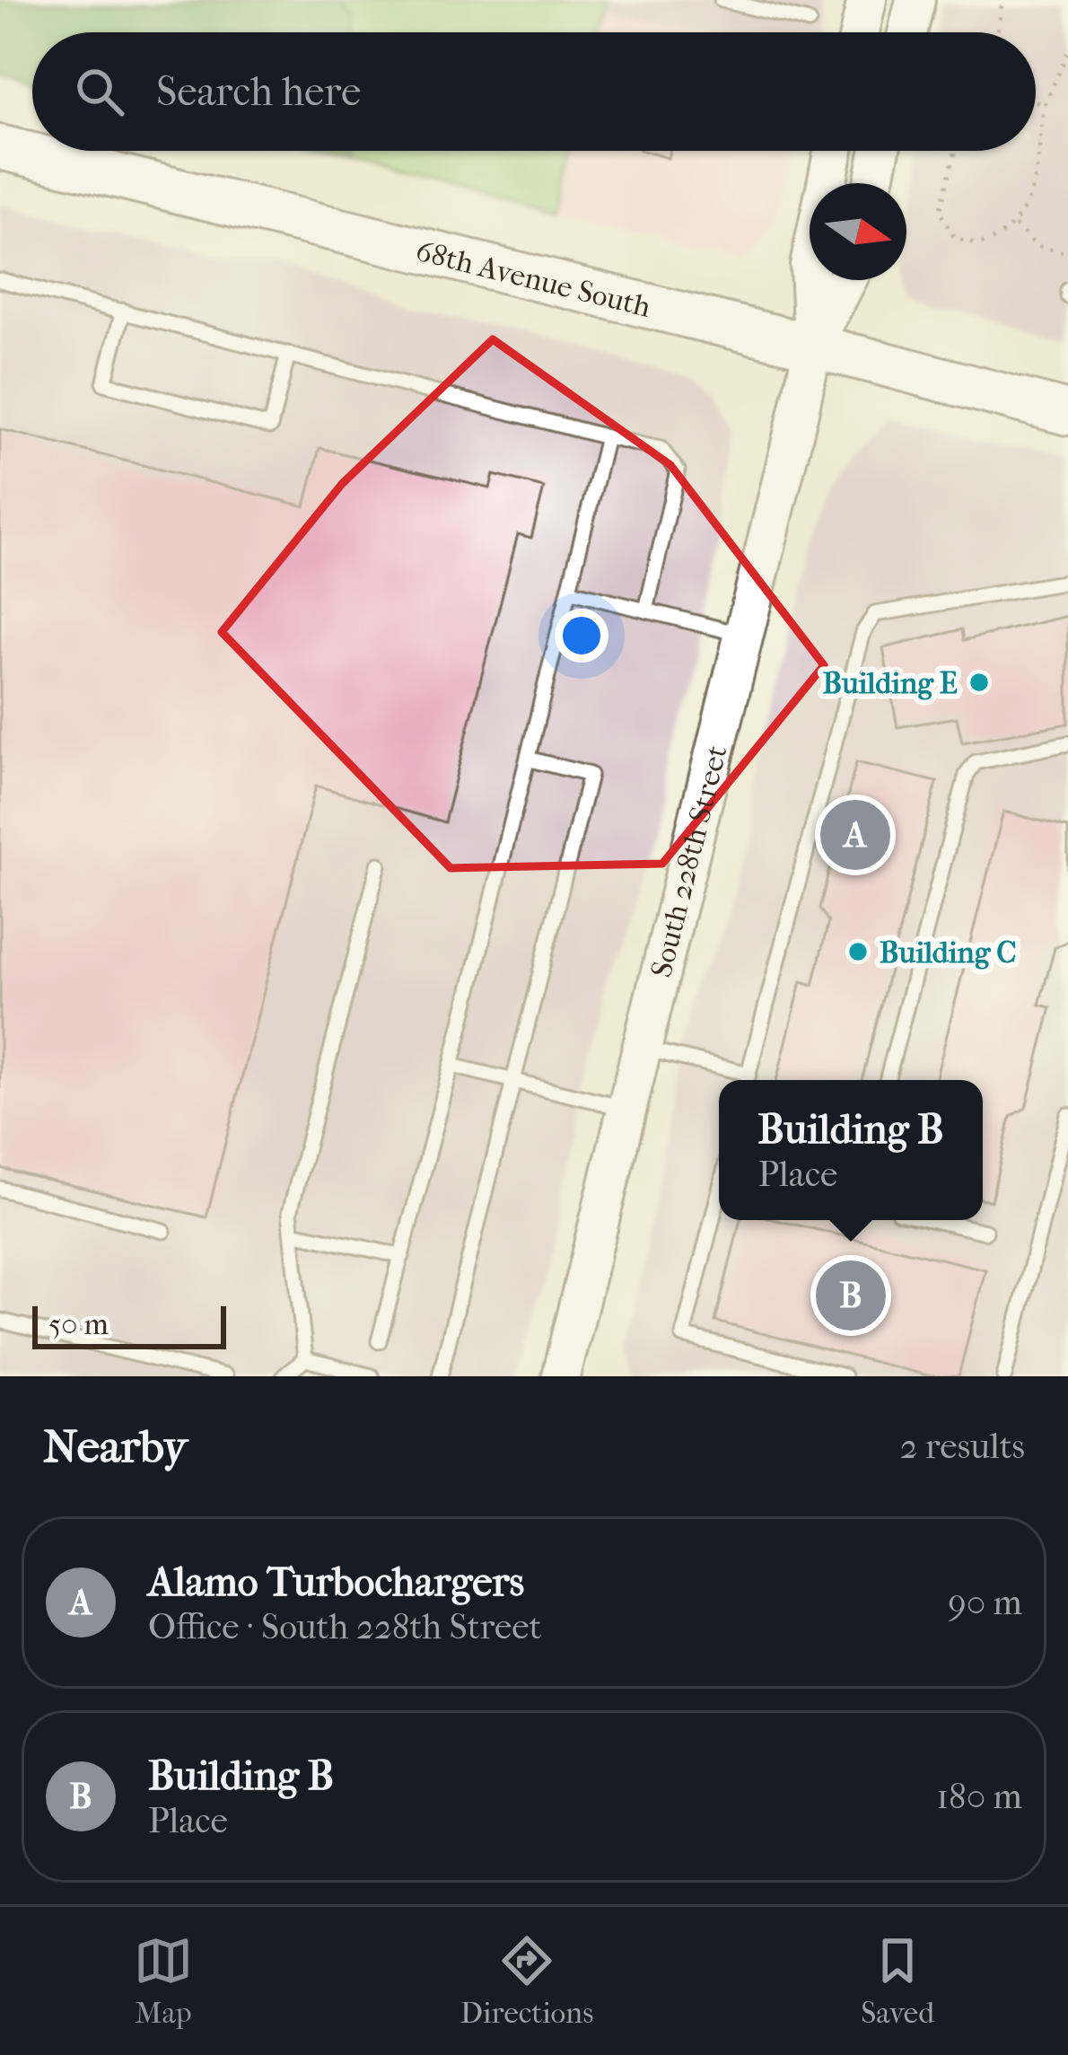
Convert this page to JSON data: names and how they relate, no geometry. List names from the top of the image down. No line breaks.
{"streets":{"main road":["68th Avenue South","South 228th Street"]},"crossings":[["68th Avenue South","South 228th Street"]],"places":["Building E","Building C"],"scale_bar":"50 m","north":"right","page":{"search":"Search here","pins":["A","B"],"popup":["Building B","Place"],"scale":"50 m","heading":["Nearby","2 results"],"list":[{"mark":"A","name":"Alamo Turbochargers","note":"Office · South 228th Street","value":"90 m"},{"mark":"B","name":"Building B","note":"Place","value":"180 m"}],"nav":["Map","Directions","Saved"]}}
